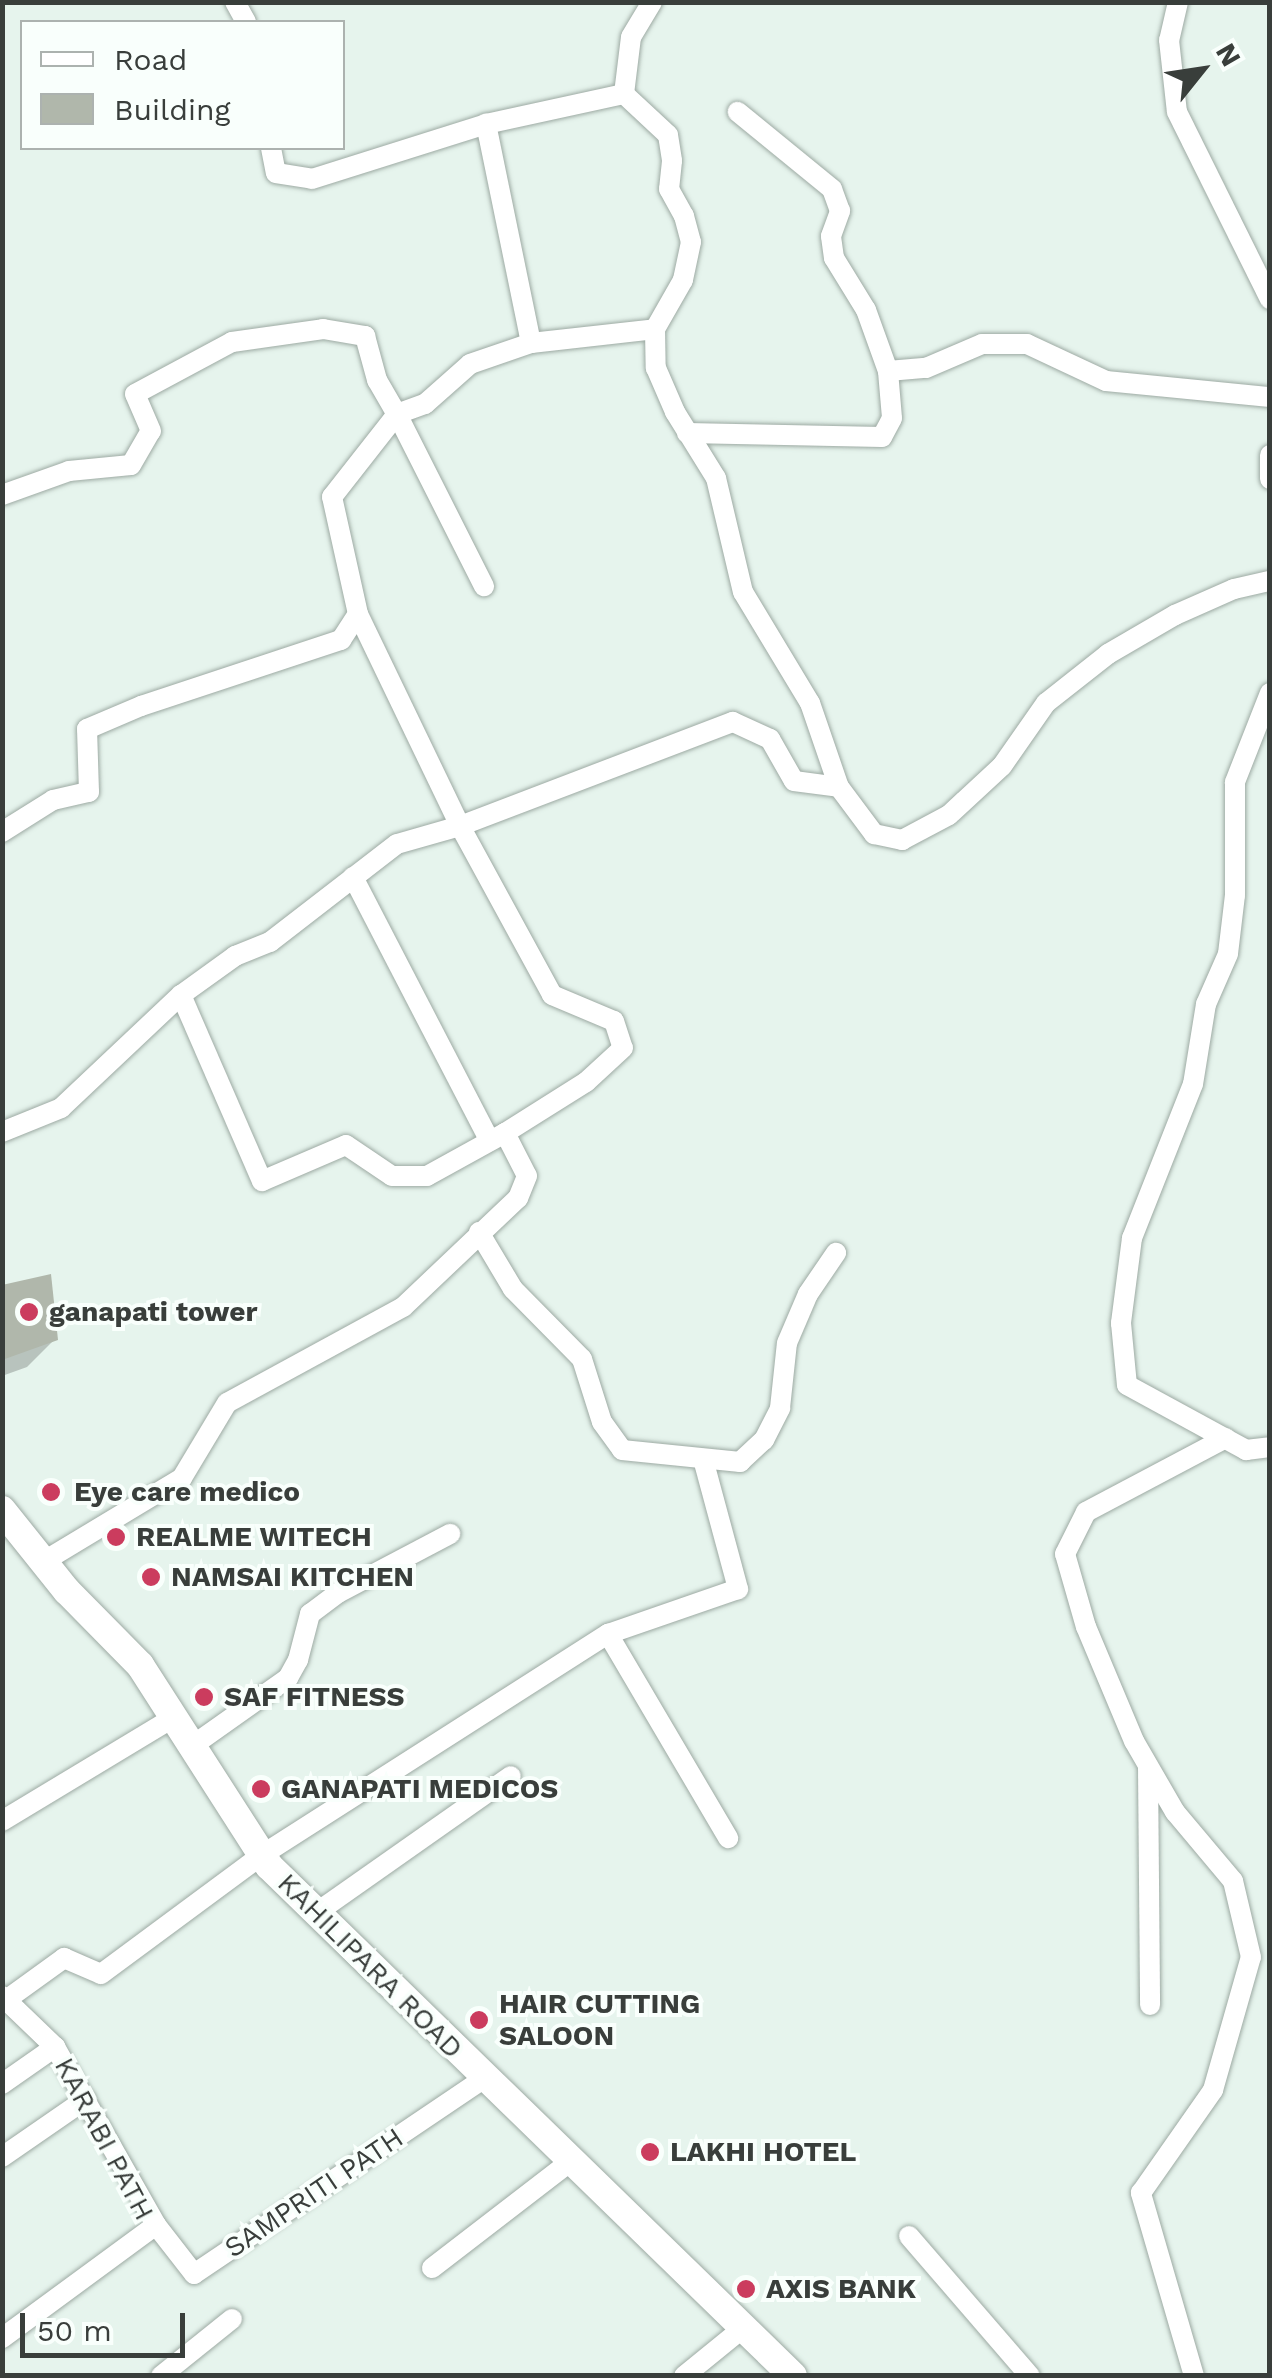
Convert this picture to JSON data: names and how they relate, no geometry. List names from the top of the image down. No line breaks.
{"streets":{"main road":["KAHILIPARA ROAD"],"street":["KARABI PATH","SAMPRITI PATH"]},"crossings":[["KAHILIPARA ROAD","SAMPRITI PATH"],["KARABI PATH","SAMPRITI PATH"]],"places":["ganapati tower","Eye care medico","REALME WITECH","NAMSAI KITCHEN","SAF FITNESS","GANAPATI MEDICOS","HAIR CUTTING SALOON","LAKHI HOTEL","AXIS BANK"],"legend":["Road","Building"],"scale_bar":"50 m","north":"top right"}
